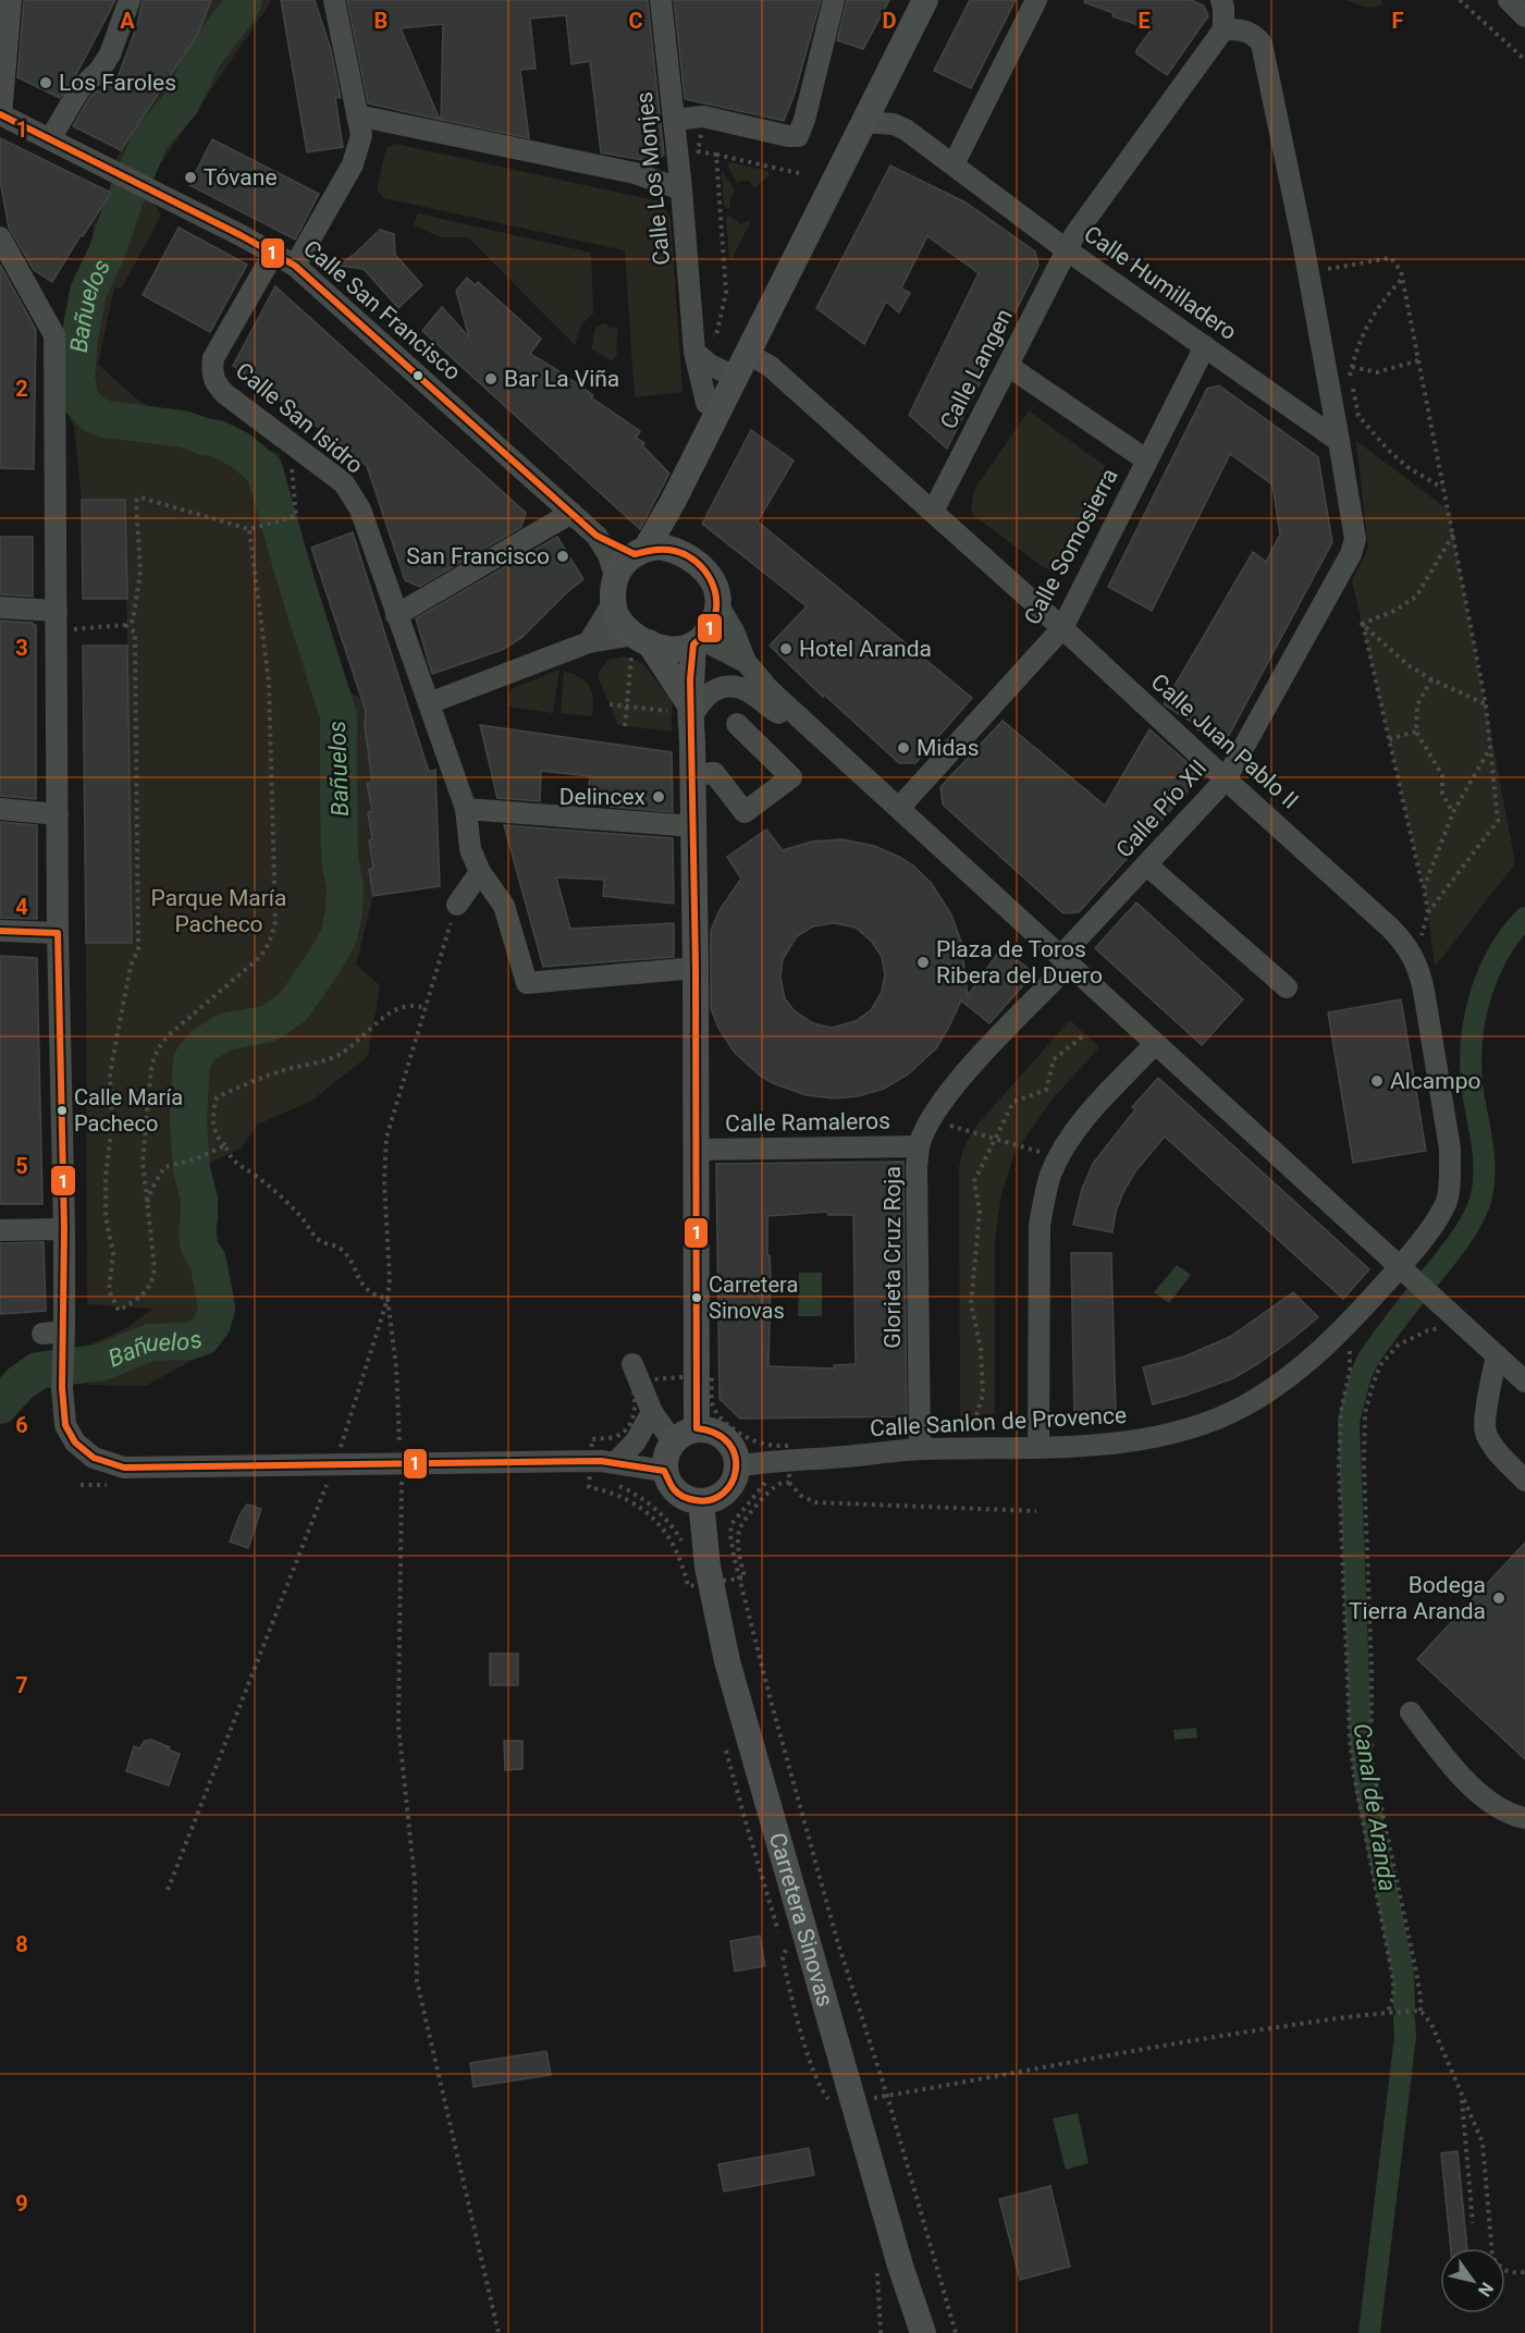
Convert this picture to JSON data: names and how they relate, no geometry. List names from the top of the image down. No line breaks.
{"streets":{"main road":["Carretera Sinovas"],"street":["Calle Los Monjes","Calle Humilladero","Calle San Francisco","Calle Langen","Calle San Isidro","Calle Somosierra","Calle Juan Pablo II","Calle Pío XII","Calle Ramaleros","Glorieta Cruz Roja","Calle Sanlon de Provence"]},"crossings":[["Calle Humilladero","Calle Langen"],["Calle Humilladero","Calle Somosierra"],["Calle Humilladero","Calle Pío XII"],["Calle San Francisco","Calle San Isidro"],["Calle Langen","Calle Juan Pablo II"],["Calle Somosierra","Calle Juan Pablo II"],["Calle Juan Pablo II","Calle Pío XII"],["Calle Juan Pablo II","Calle Sanlon de Provence"],["Calle Pío XII","Glorieta Cruz Roja"],["Calle Ramaleros","Glorieta Cruz Roja"],["Glorieta Cruz Roja","Calle Sanlon de Provence"],["Calle Sanlon de Provence","Carretera Sinovas"]],"water":["Bañuelos","Canal de Aranda"],"parks":["Parque María Pacheco"],"places":["Los Faroles","Tóvane","Bar La Viña","San Francisco","Hotel Aranda","Midas","Delincex","Plaza de Toros Ribera del Duero","Alcampo","Calle María Pacheco","Carretera Sinovas","Bodega Tierra Aranda"],"lines":["transit line 1"],"north":"bottom right","grid":{"columns":["A","B","C","D","E","F"],"rows":["1","2","3","4","5","6","7","8","9"]}}
